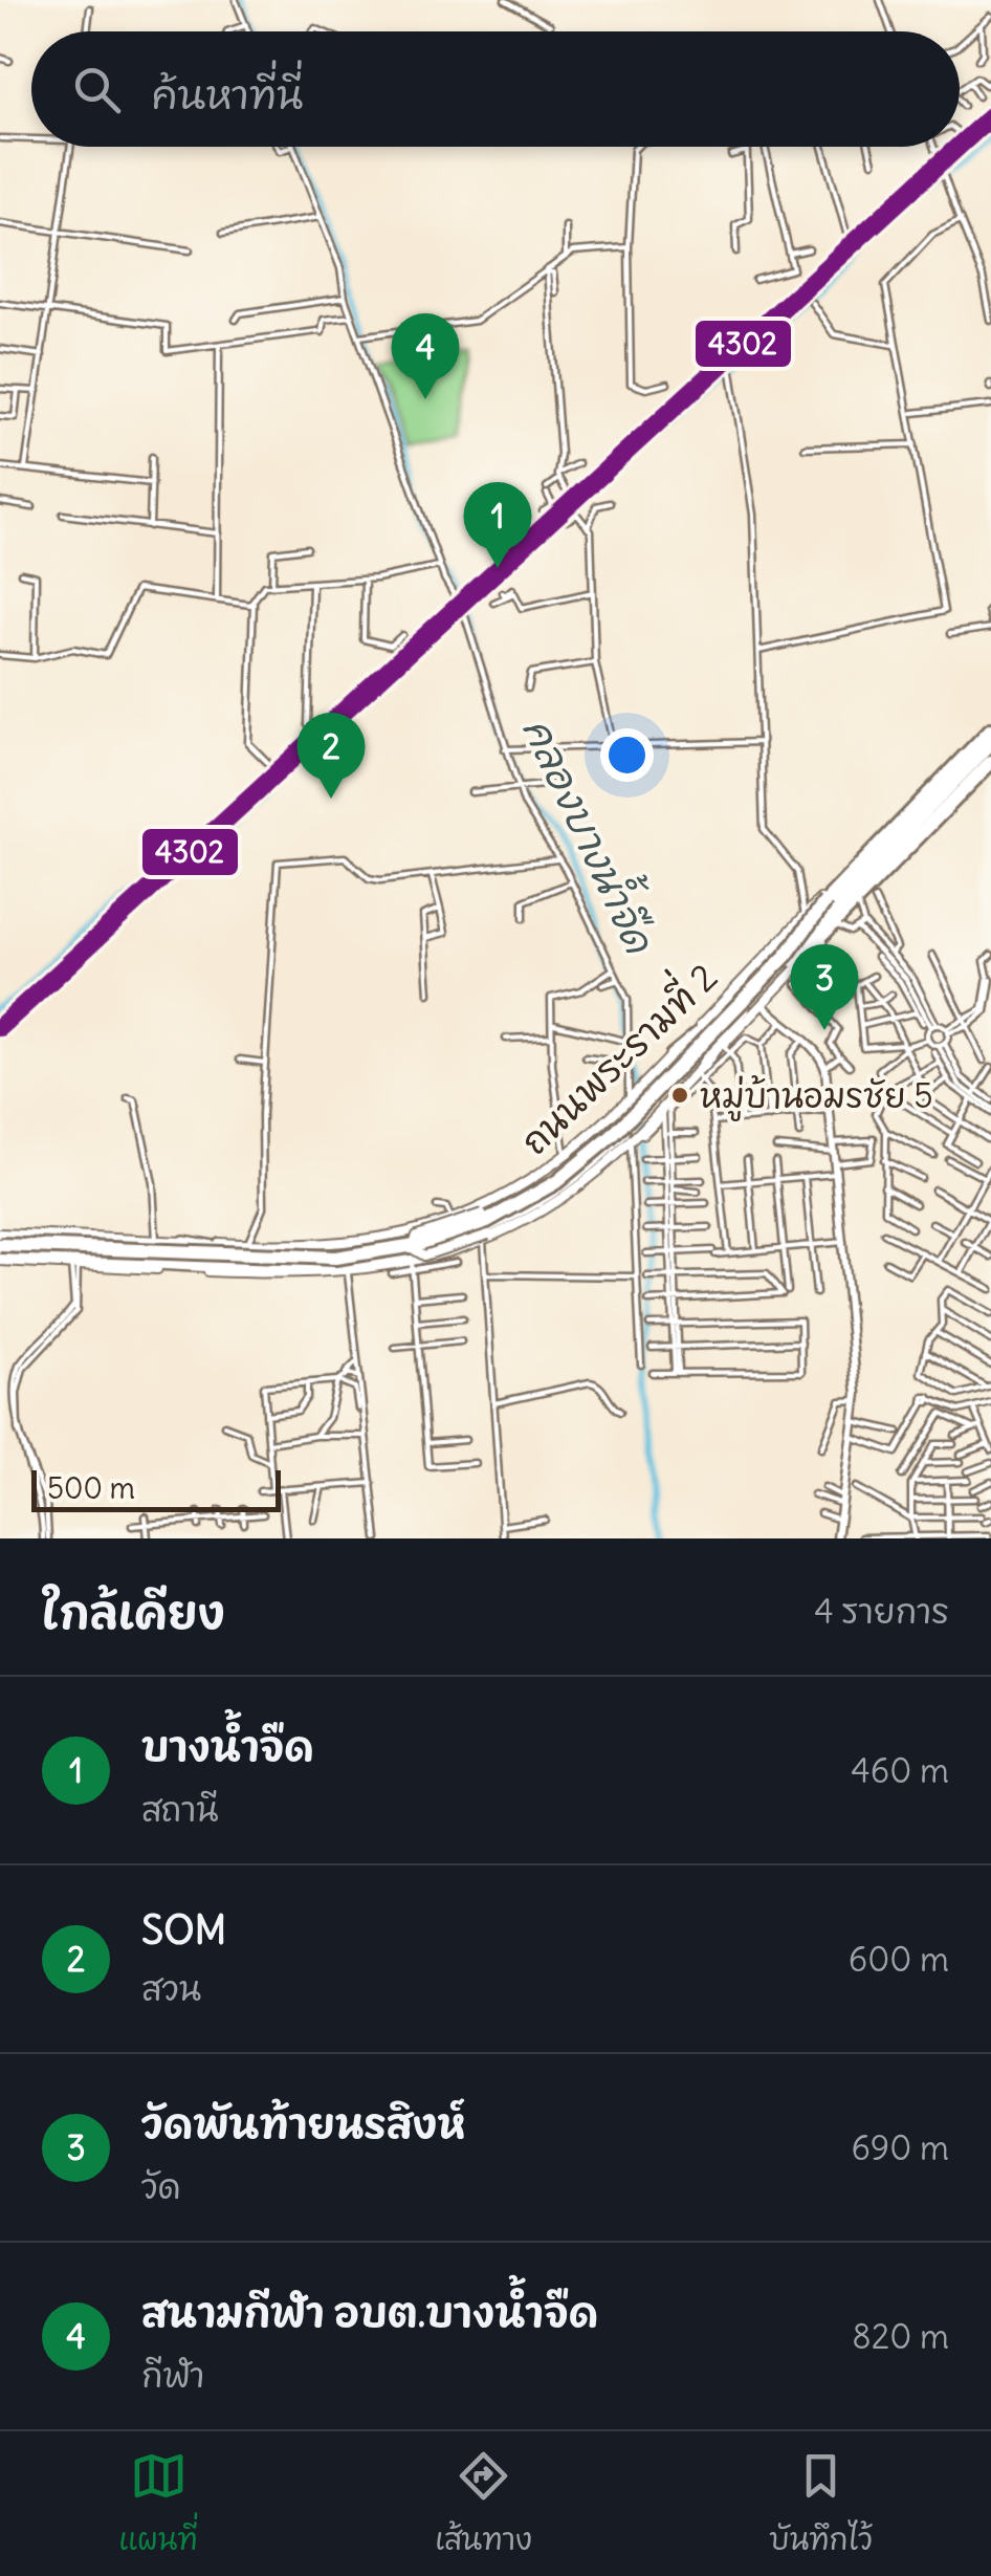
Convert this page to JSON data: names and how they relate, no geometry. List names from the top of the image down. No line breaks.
{"streets":{"highway":["ถนนพระรามที่ 2"]},"water":["คลองบางน้ำจืด"],"places":["หมู่บ้านอมรชัย 5"],"lines":["transit line 4302"],"scale_bar":"500 m","page":{"search":"ค้นหาที่นี่","pins":["4","1","2","3"],"scale":"500 m","heading":["ใกล้เคียง","4 รายการ"],"list":[{"mark":"1","name":"บางน้ำจืด","note":"สถานี","value":"460 m"},{"mark":"2","name":"SOM","note":"สวน","value":"600 m"},{"mark":"3","name":"วัดพันท้ายนรสิงห์","note":"วัด","value":"690 m"},{"mark":"4","name":"สนามกีฬา อบต.บางน้ำจืด","note":"กีฬา","value":"820 m"}],"nav":["แผนที่","เส้นทาง","บันทึกไว้"]}}
